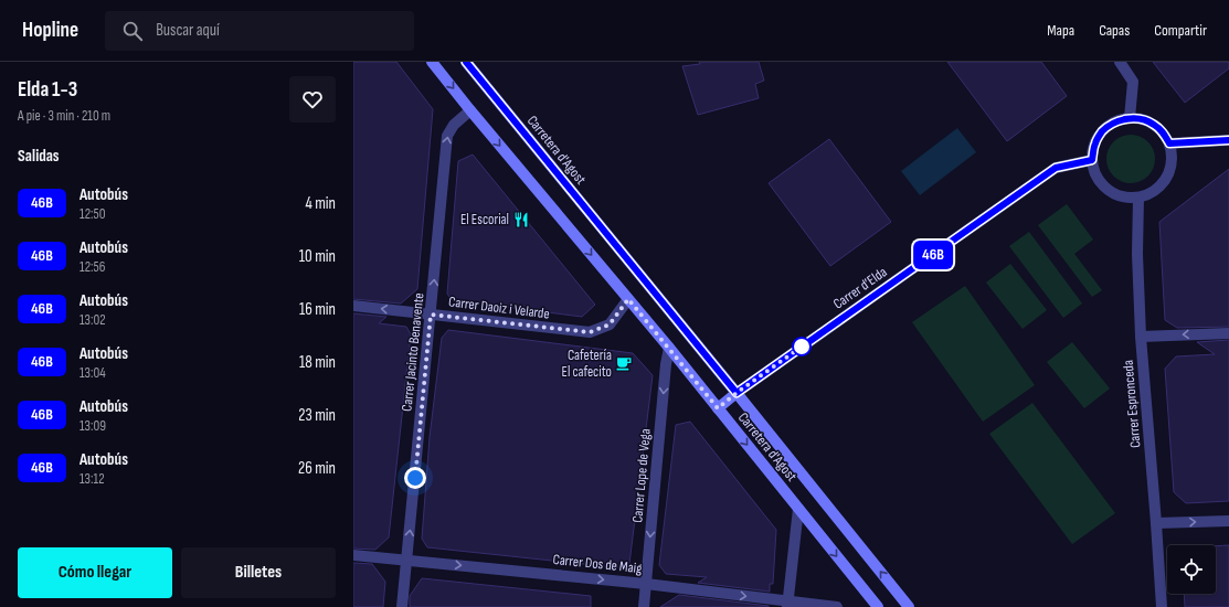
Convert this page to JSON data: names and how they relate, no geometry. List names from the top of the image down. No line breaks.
{"streets":{"main road":["Carretera d'Agost"],"street":["Carrer d’Elda","Carrer Daoiz i Velarde","Carrer Jacinto Benavente","Carrer Espronceda","Carrer Lope de Vega","Carrer Dos de Maig"]},"crossings":[["Carretera d'Agost","Carrer d’Elda"],["Carretera d'Agost","Carrer Daoiz i Velarde"],["Carretera d'Agost","Carrer Jacinto Benavente"],["Carretera d'Agost","Carrer Lope de Vega"],["Carrer d’Elda","Carrer Espronceda"],["Carrer Daoiz i Velarde","Carrer Jacinto Benavente"],["Carrer Jacinto Benavente","Carrer Dos de Maig"],["Carrer Lope de Vega","Carrer Dos de Maig"]],"one_way":["Carrer Jacinto Benavente","Carrer Lope de Vega","Carrer Dos de Maig"],"places":{"restaurant":["El Escorial"],"cafe":["Cafetería El cafecito"]},"lines":["bus line 46B"],"page":{"header":"Hopline","search":"Buscar aquí","nav":["Mapa","Capas","Compartir"],"heading":[["Elda 1-3","A pie · 3 min · 210 m"],"Salidas"],"on_map":"46B","list":[{"mark":"46B","name":"Autobús","note":"12:50","value":"4 min"},{"mark":"46B","name":"Autobús","note":"12:56","value":"10 min"},{"mark":"46B","name":"Autobús","note":"13:02","value":"16 min"},{"mark":"46B","name":"Autobús","note":"13:04","value":"18 min"},{"mark":"46B","name":"Autobús","note":"13:09","value":"23 min"},{"mark":"46B","name":"Autobús","note":"13:12","value":"26 min"}],"buttons":["Cómo llegar","Billetes"]}}
